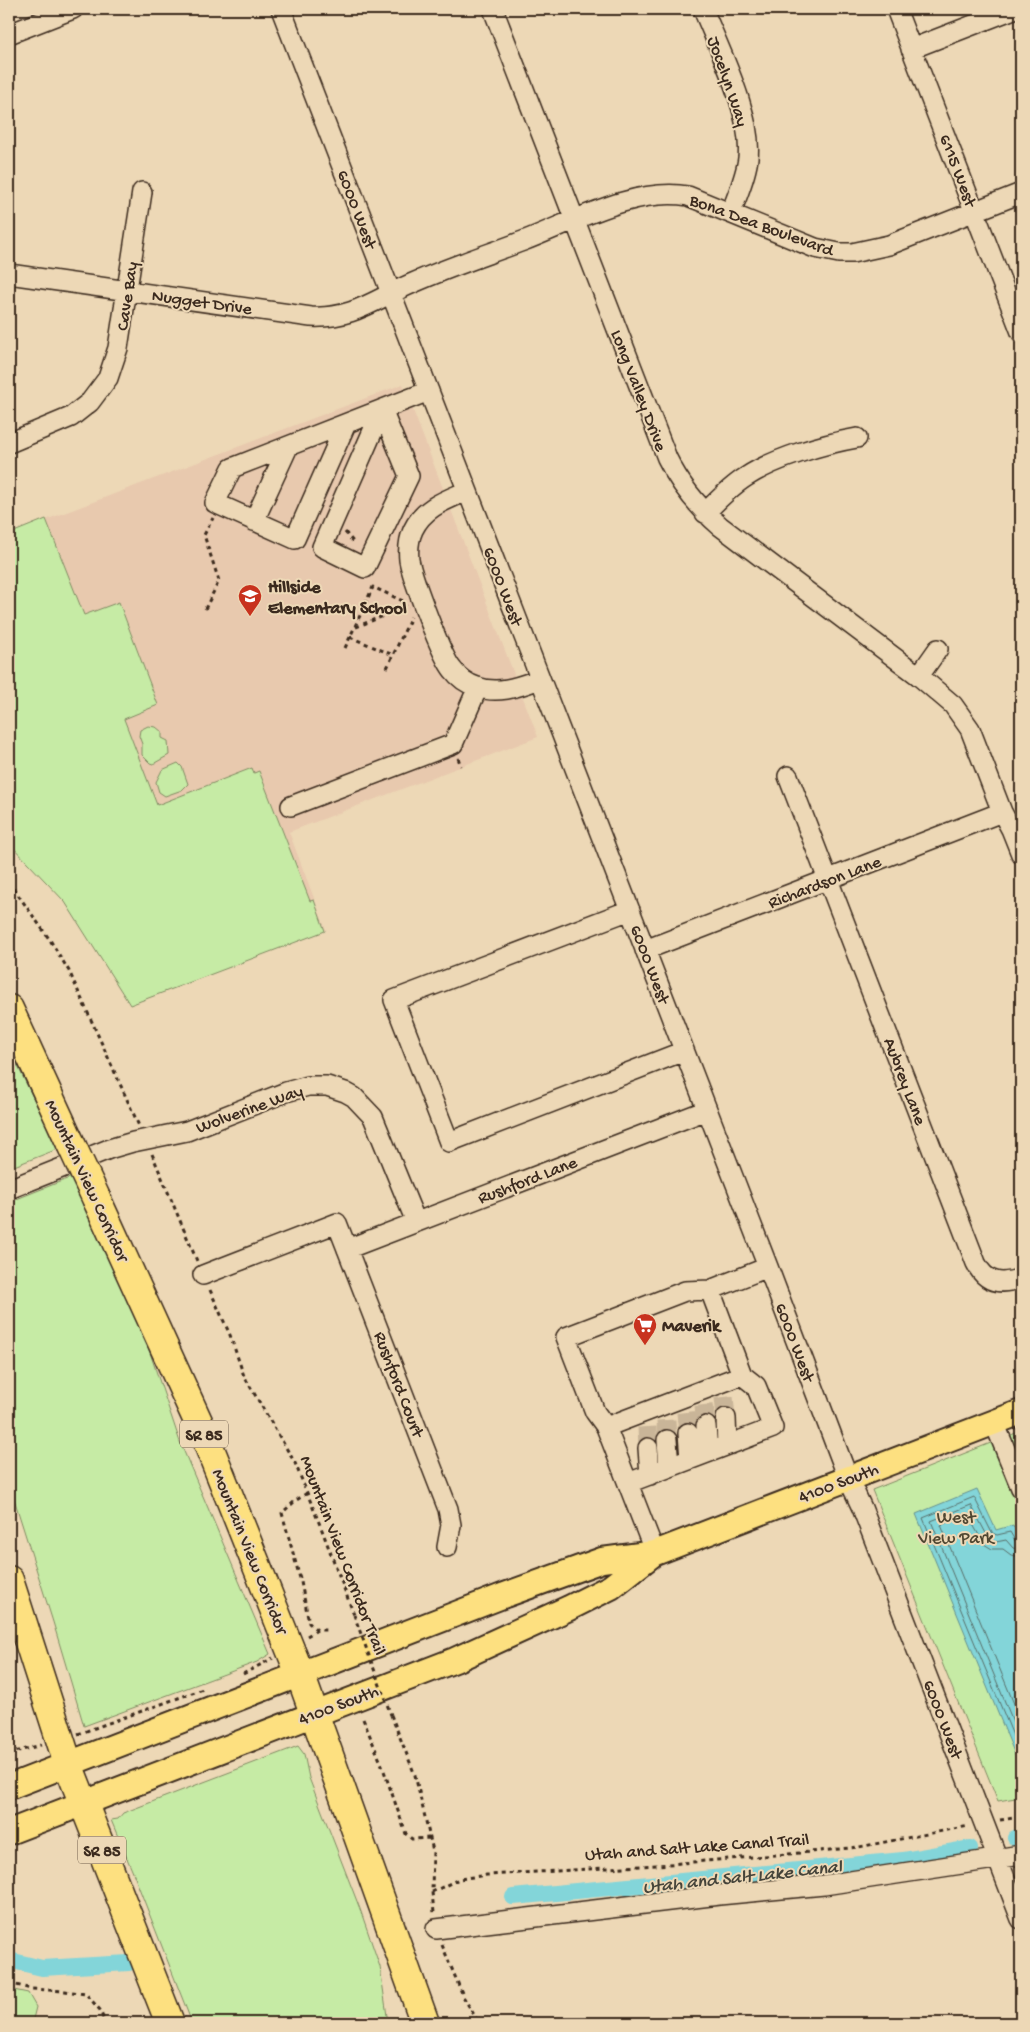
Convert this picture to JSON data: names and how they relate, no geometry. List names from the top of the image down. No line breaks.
{"streets":{"highway":["Mountain View Corridor","SR 85"],"main road":["4100 South"],"street":["Jocelyn Way","6115 West","6000 West","Bona Dea Boulevard","Cave Bay","Nugget Drive","Long Valley Drive","Richardson Lane","Aubrey Lane","Wolverine Way","Rushford Lane","Rushford Court"],"path":["Mountain View Corridor Trail","Utah and Salt Lake Canal Trail"]},"crossings":[["Jocelyn Way","Bona Dea Boulevard"],["6115 West","Bona Dea Boulevard"],["6000 West","Bona Dea Boulevard"],["6000 West","Nugget Drive"],["6000 West","Richardson Lane"],["6000 West","Rushford Lane"],["6000 West","4100 South"],["Bona Dea Boulevard","Nugget Drive"],["Bona Dea Boulevard","Long Valley Drive"],["Cave Bay","Nugget Drive"],["Long Valley Drive","Richardson Lane"],["Richardson Lane","Aubrey Lane"],["Wolverine Way","Rushford Lane"],["Rushford Lane","Rushford Court"],["Mountain View Corridor","4100 South"],["SR 85","4100 South"],["Mountain View Corridor Trail","Utah and Salt Lake Canal Trail"]],"water":["Utah and Salt Lake Canal"],"parks":["West View Park"],"places":{"school or university":["Hillside Elementary School"],"supermarket":["Maverik"]}}
